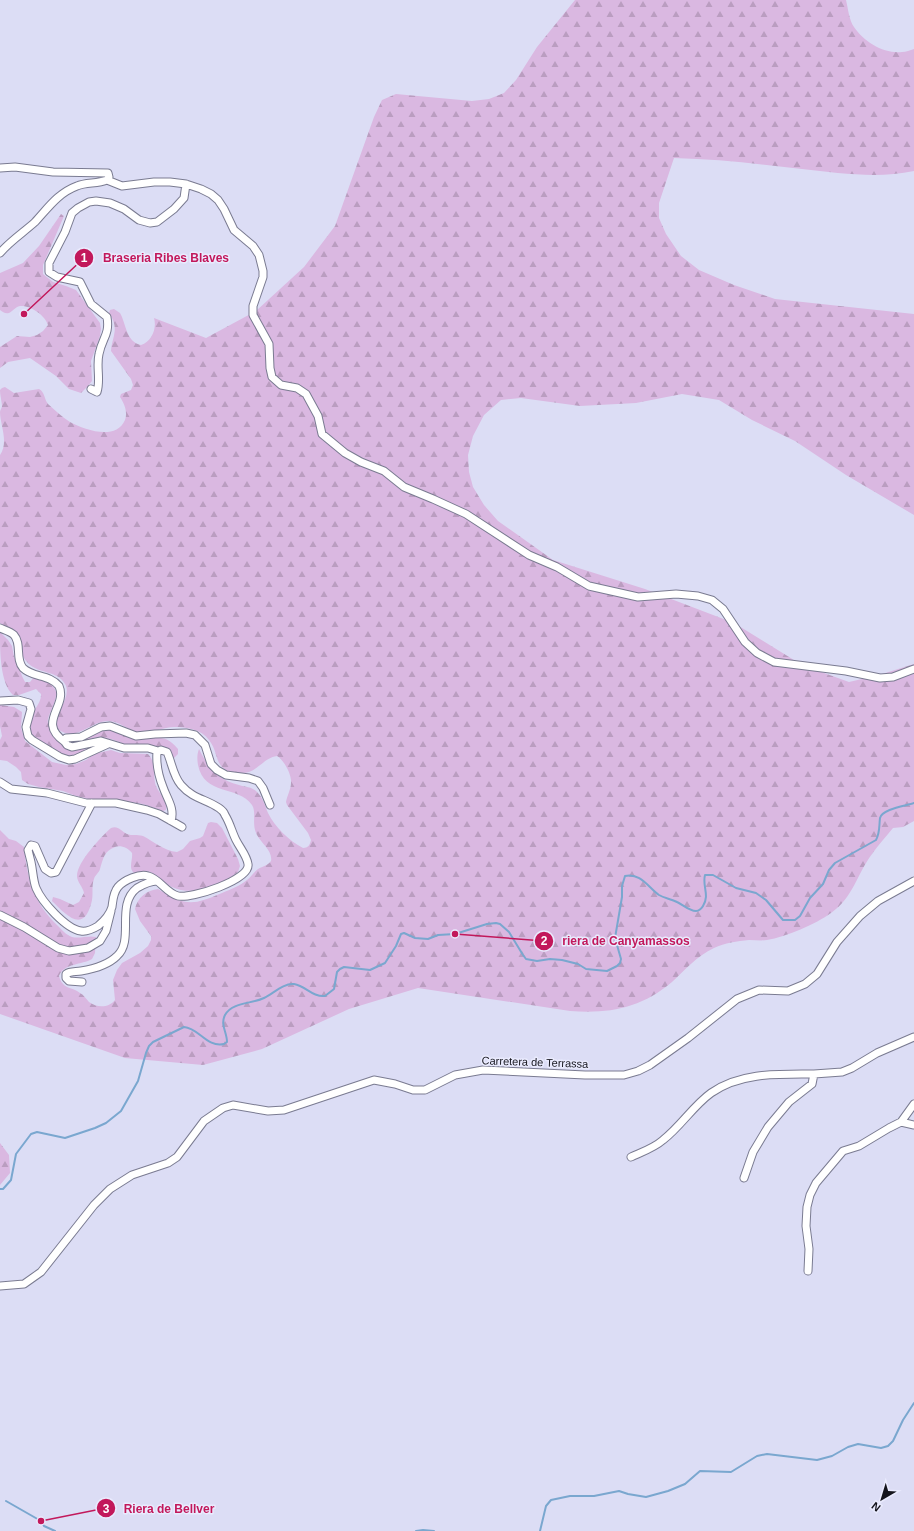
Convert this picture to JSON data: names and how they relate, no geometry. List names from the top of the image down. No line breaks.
{"streets":{"street":["Carretera de Terrassa"]},"places":["Braseria Ribes Blaves","riera de Canyamassos","Riera de Bellver"],"north":"bottom left"}
